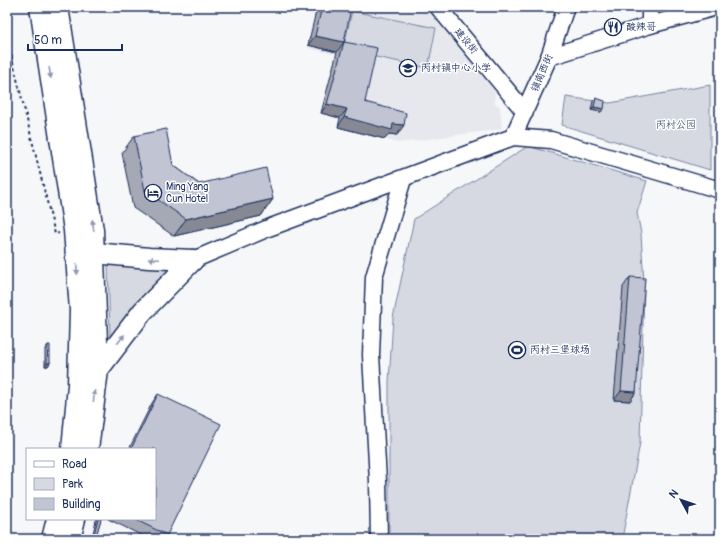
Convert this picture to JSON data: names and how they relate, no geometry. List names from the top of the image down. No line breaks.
{"streets":{"street":["建设街","镇南西街"]},"crossings":[["建设街","镇南西街"]],"parks":["丙村公园"],"places":{"restaurant":["酸辣哥"],"school or university":["丙村镇中心小学"],"hotel":["Ming Yang Cun Hotel"],"sports":["丙村三堡球场"]},"legend":["Road","Park","Building"],"scale_bar":"50 m","north":"top left"}
